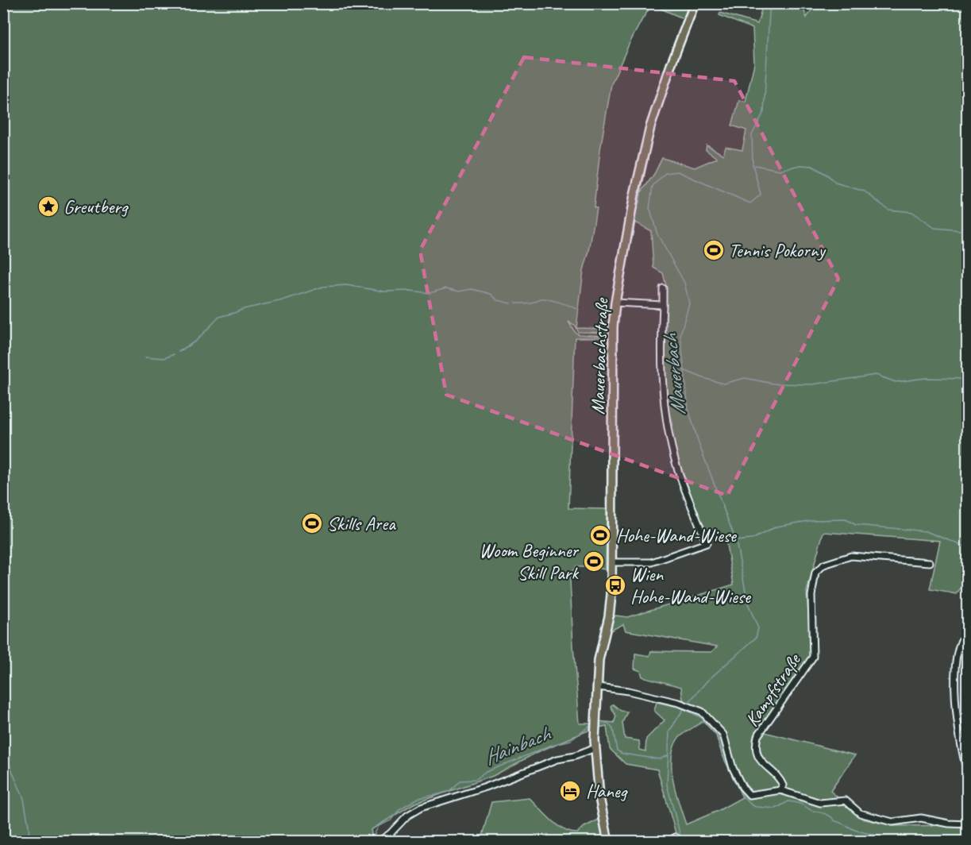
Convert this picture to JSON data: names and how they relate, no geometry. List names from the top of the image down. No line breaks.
{"streets":{"main road":["Mauerbachstraße"],"street":["Kampfstraße"]},"water":["Mauerbach","Hainbach"],"places":{"place":["Greutberg"],"sports":["Tennis Pokorny","Skills Area","Hohe-Wand-Wiese","Woom Beginner Skill Park"],"bus stop":["Wien Hohe-Wand-Wiese"],"hotel":["Haneg"]}}
